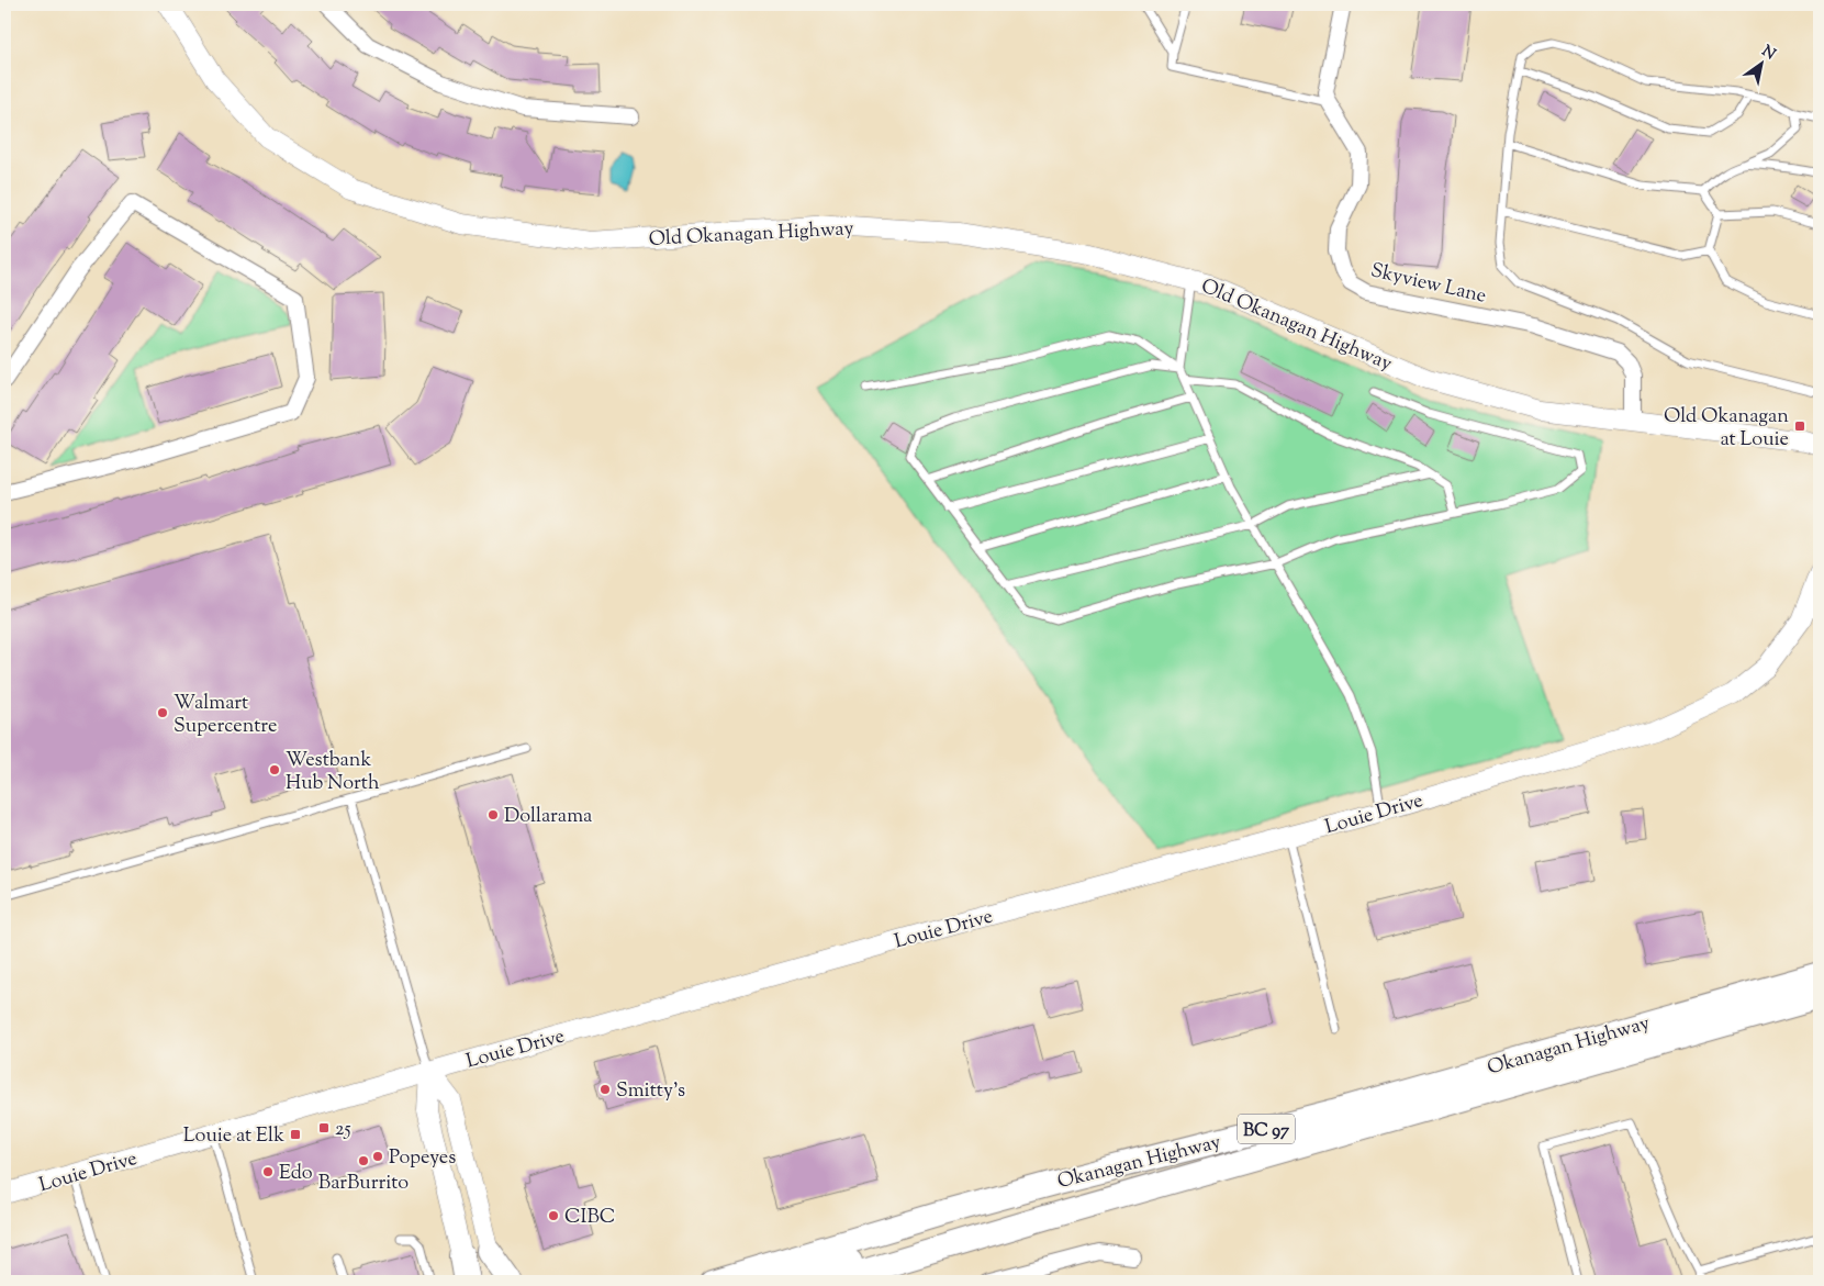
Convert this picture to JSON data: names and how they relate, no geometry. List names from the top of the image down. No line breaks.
{"streets":{"highway":["Okanagan Highway","BC 97"],"street":["Old Okanagan Highway","Skyview Lane","Louie Drive"]},"crossings":[["Old Okanagan Highway","Skyview Lane"]],"places":{"transit":["Old Okanagan at Louie","25","Louie at Elk"],"other":["Walmart Supercentre","Westbank Hub North","Dollarama","Smitty's","Popeyes","BarBurrito","Edo","CIBC"]},"north":"top right"}
